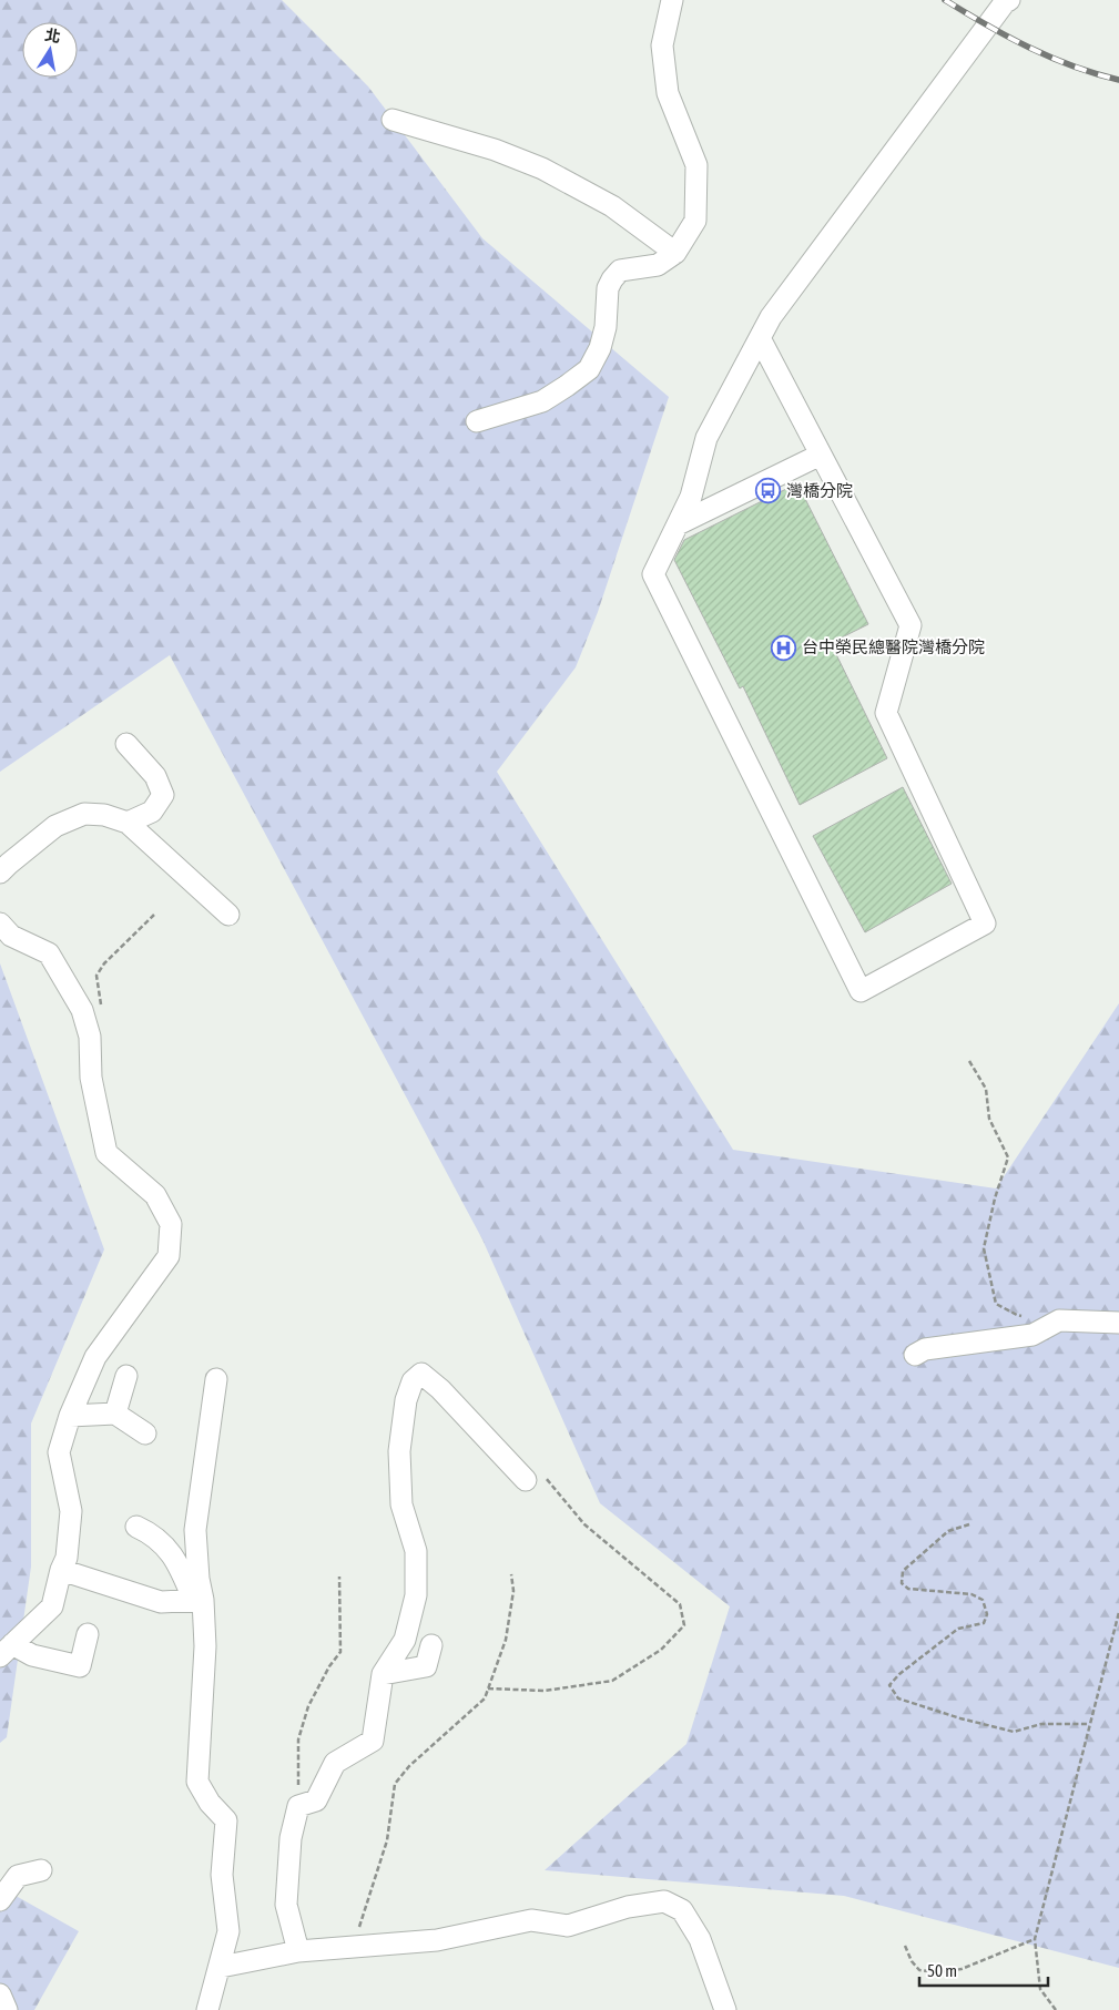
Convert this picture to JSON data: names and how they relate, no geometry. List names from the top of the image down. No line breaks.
{"places":{"bus stop":["灣橋分院"],"hospital":["台中榮民總醫院灣橋分院"]},"scale_bar":"50 m","north":"top"}
